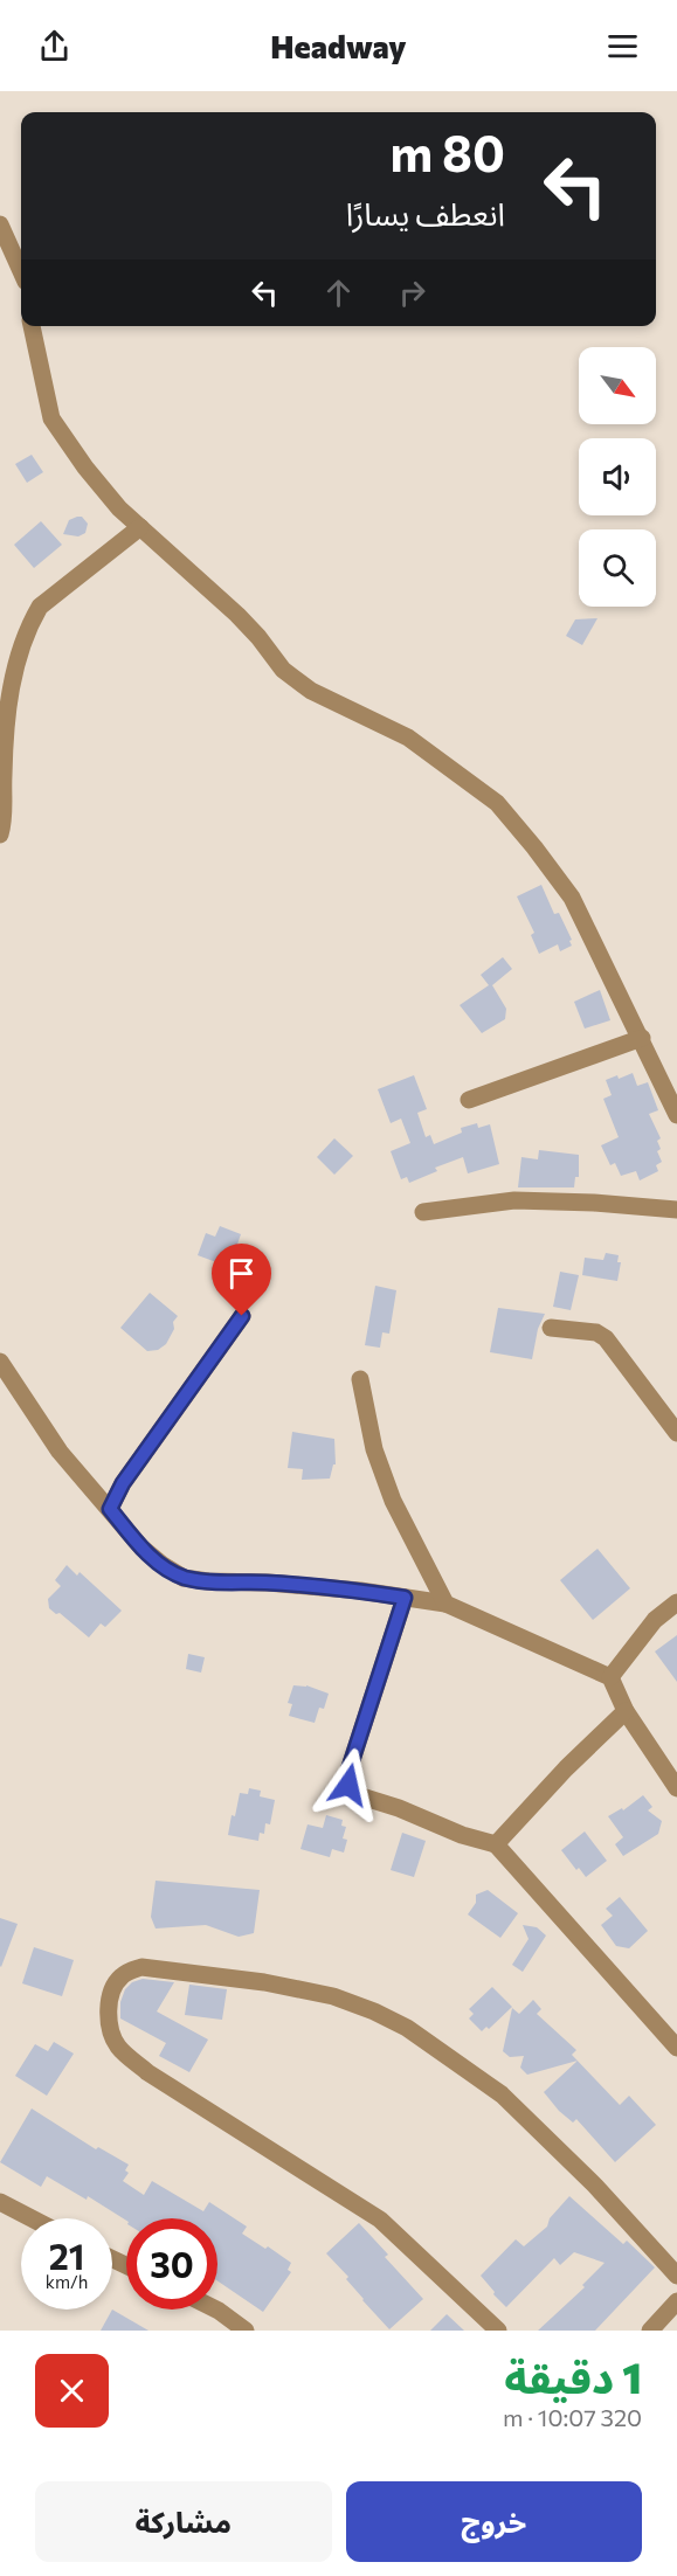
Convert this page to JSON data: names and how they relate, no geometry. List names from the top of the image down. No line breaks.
{"north":"bottom right","page":{"header":"Headway","turn":["80 m","انعطف يسارًا"],"speed":"21 km/h","limit":"30","heading":["1 دقيقة","320 m · 10:07"],"buttons":["خروج","مشاركة"]}}
